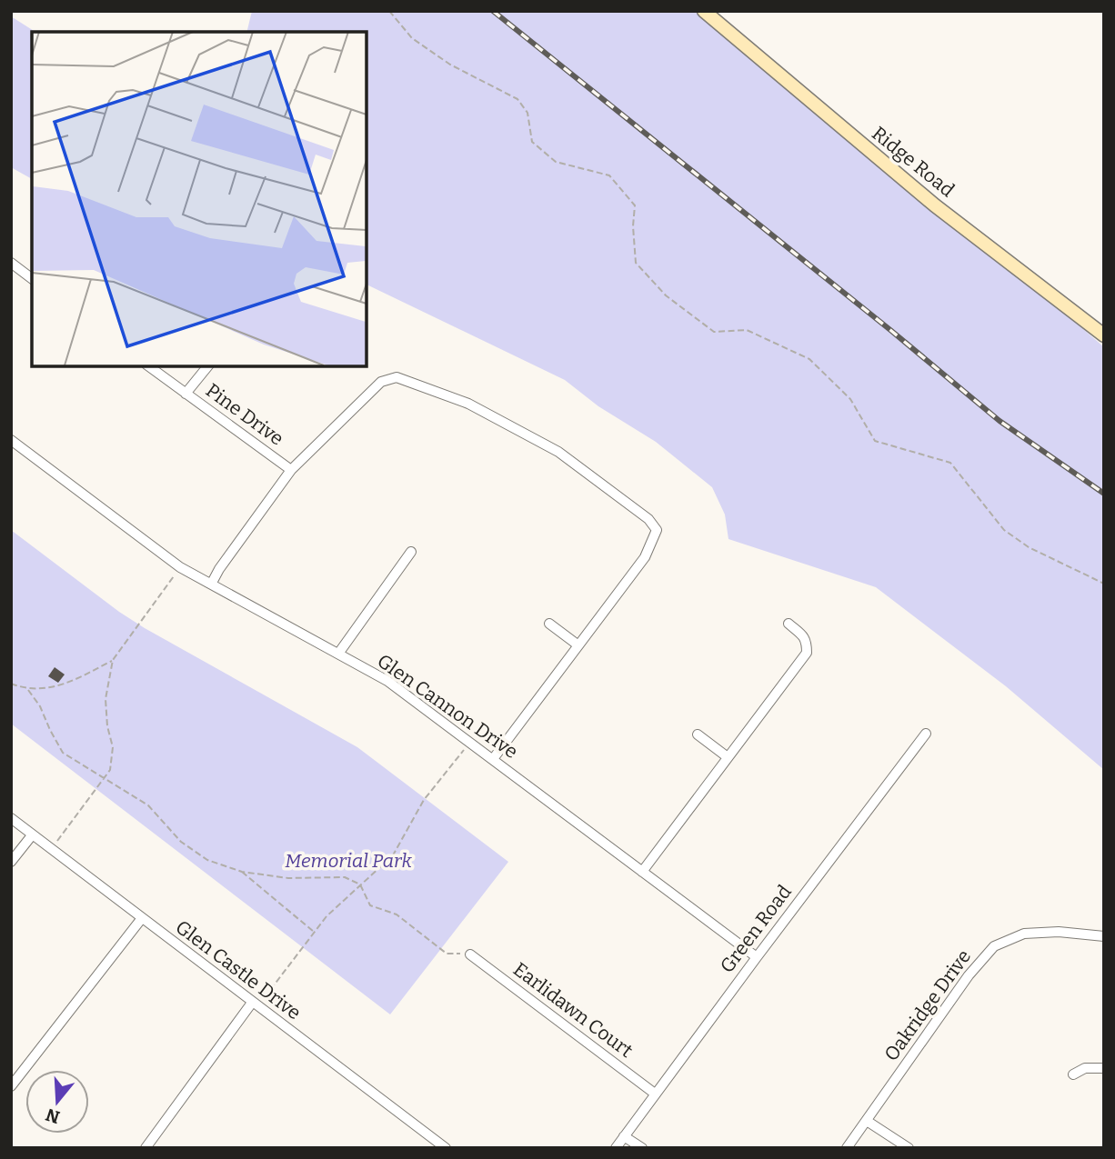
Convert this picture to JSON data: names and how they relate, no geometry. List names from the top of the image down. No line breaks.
{"streets":{"main road":["Ridge Road"],"street":["Pine Drive","Glen Cannon Drive","Green Road","Glen Castle Drive","Oakridge Drive","Earlidawn Court"]},"crossings":[["Glen Cannon Drive","Green Road"],["Green Road","Earlidawn Court"]],"parks":["Memorial Park"],"north":"bottom"}
